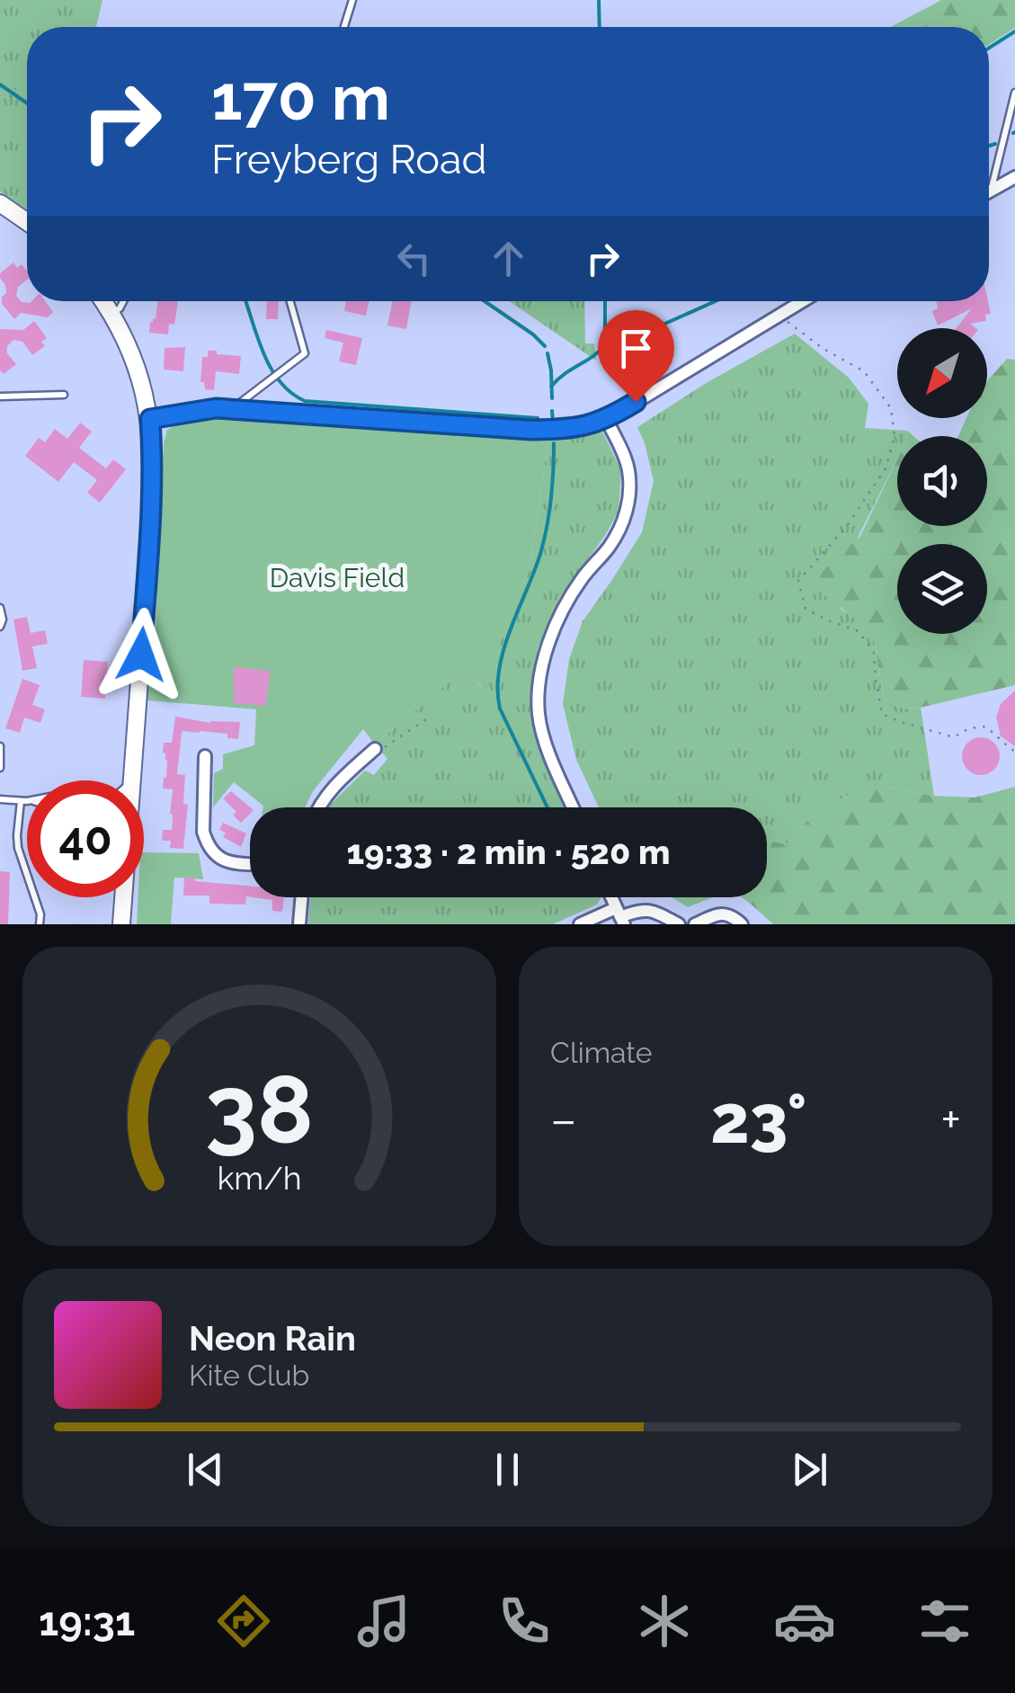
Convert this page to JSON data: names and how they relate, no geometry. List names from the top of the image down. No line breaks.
{"parks":["Davis Field"],"north":"bottom left","page":{"turn":["170 m","Freyberg Road"],"limit":"40","trip":"19:33 · 2 min · 520 m","tile":"Climate","heat":["−","23°","+"],"song":["Neon Rain","Kite Club"],"tabs":"19:31","gauge":["38","km/h"]}}
